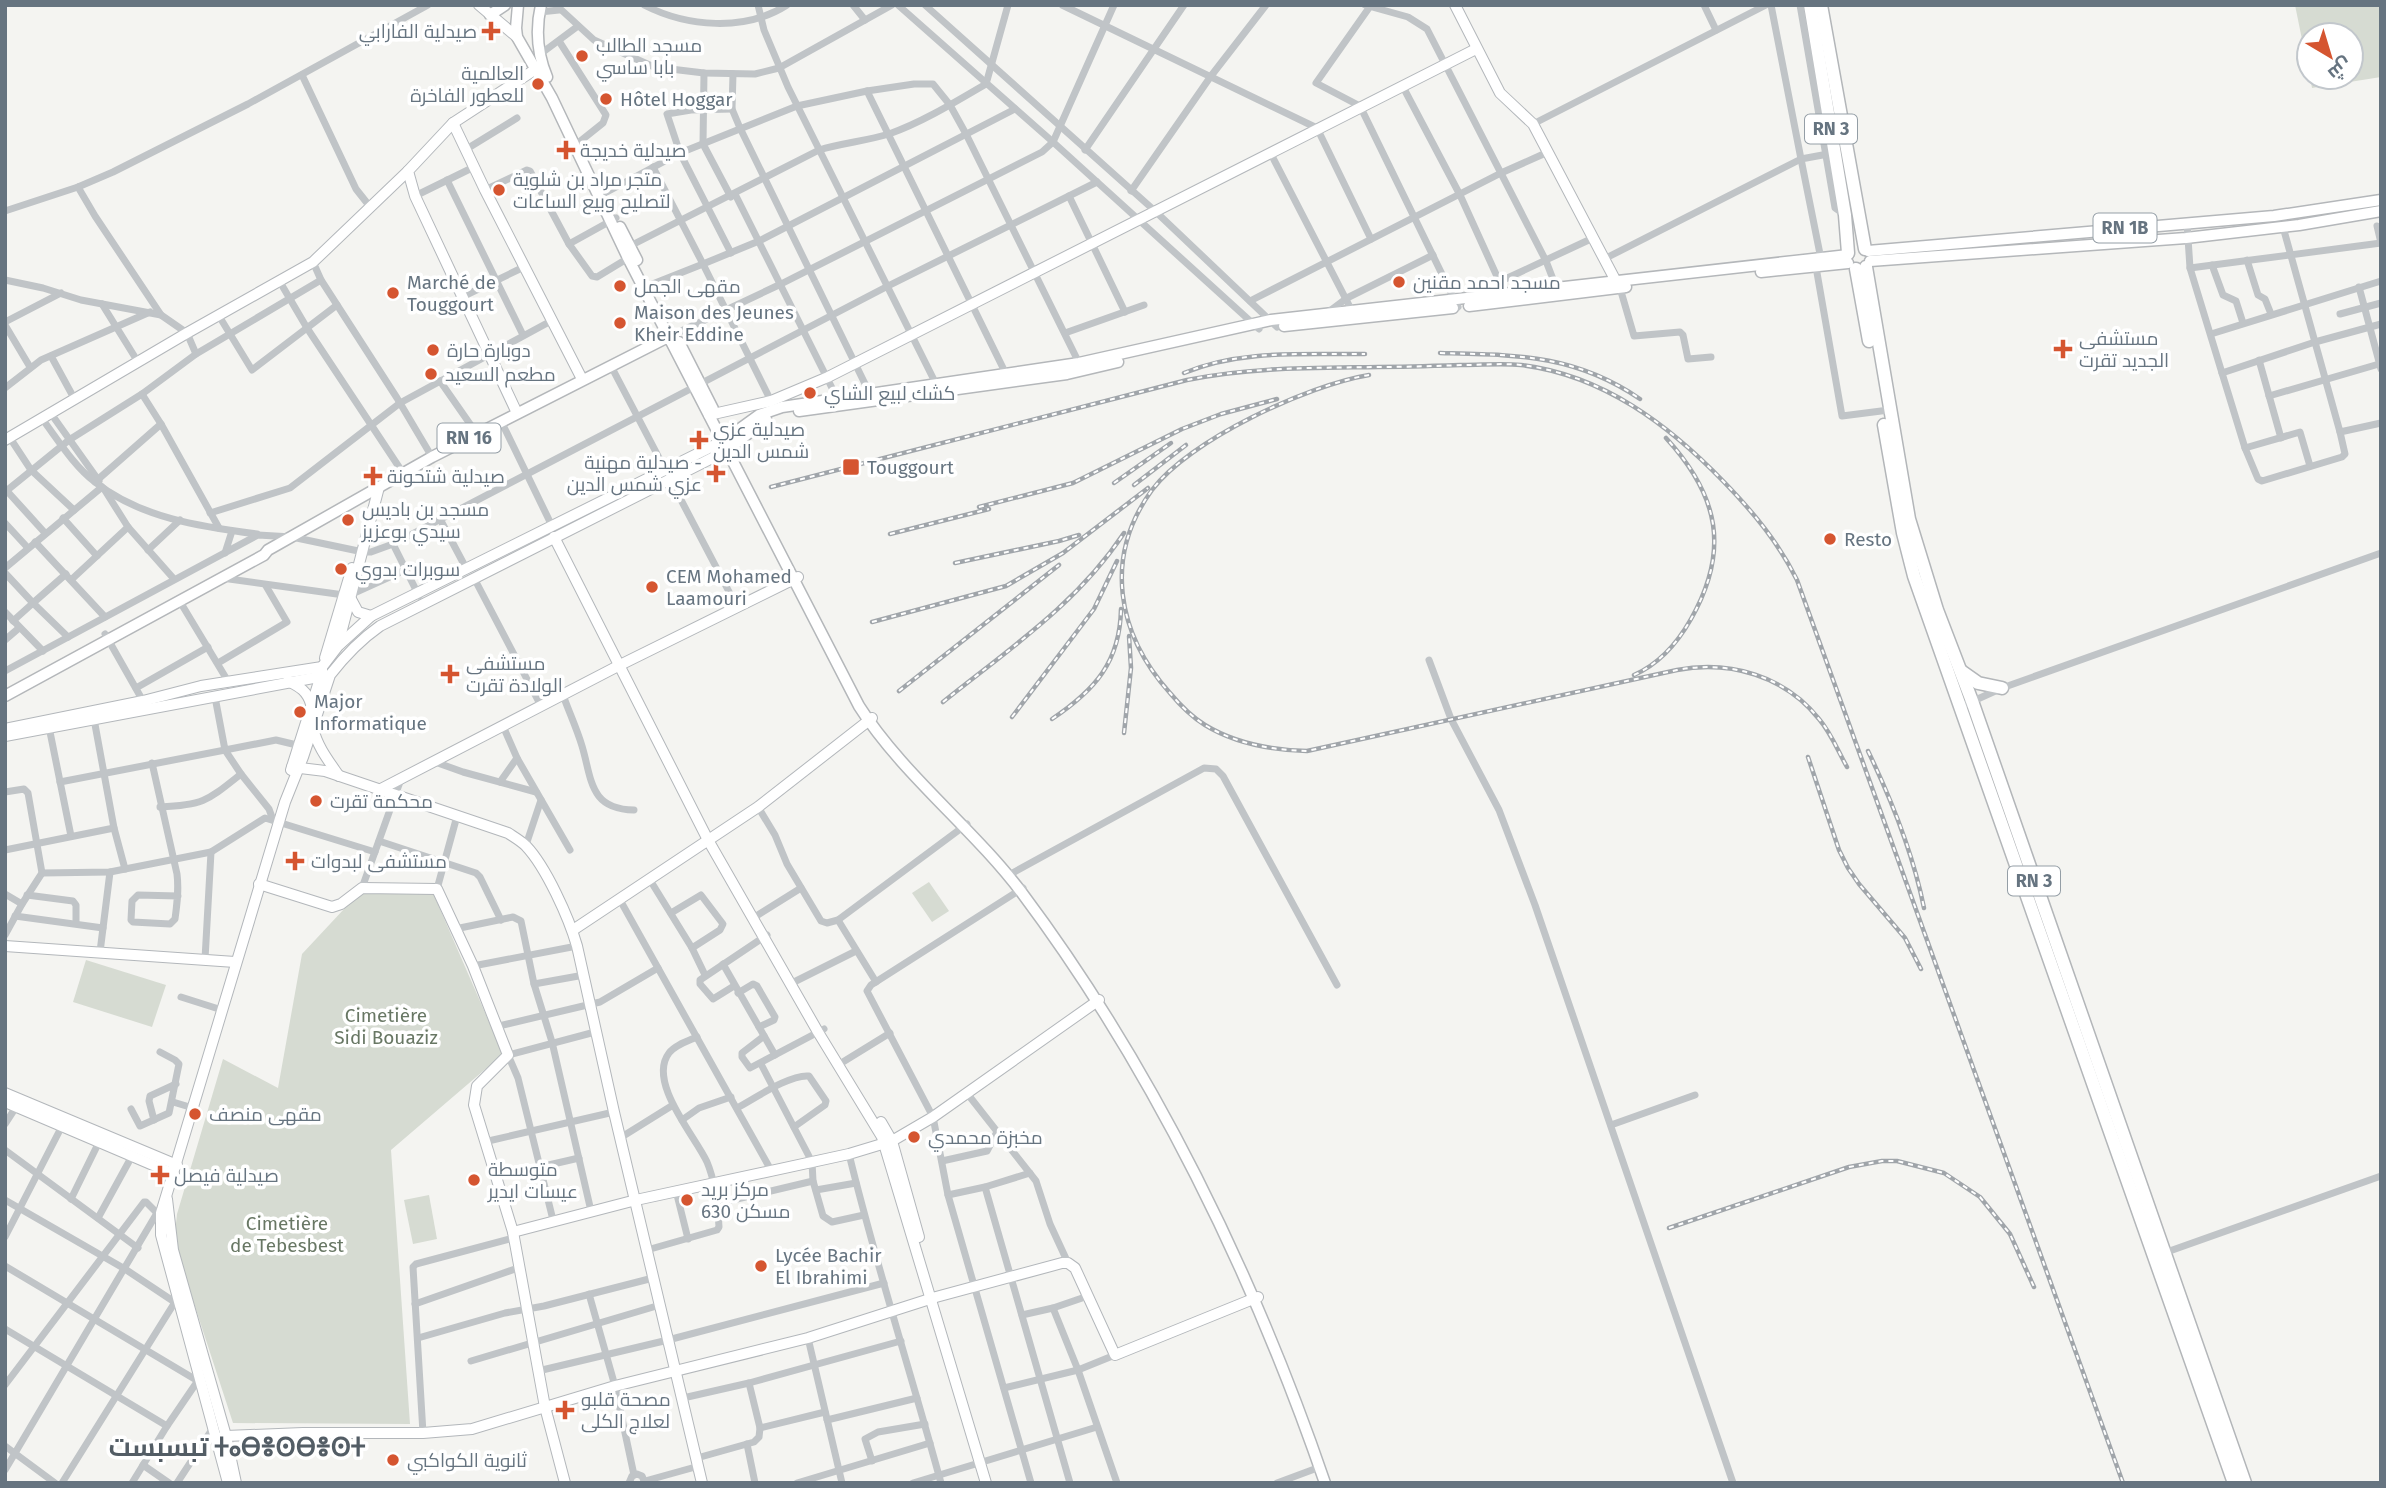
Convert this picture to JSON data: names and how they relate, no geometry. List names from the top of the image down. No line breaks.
{"streets":{"highway":["RN 3"],"main road":["RN 1B","RN 16"]},"crossings":[["RN 3","RN 1B"]],"districts":["تبسبست ⵜⴰⴱⴻⵙⴱⴻⵙⵜ"],"parks":["Cimetière Sidi Bouaziz","Cimetière de Tebesbest"],"places":{"health":["صيدلية الفارابي","صيدلية خديجة","مستشفى الجديد تقرت","صيدلية عزي شمس الدين","صيدلية مهنية - عزي شمس الدين","صيدلية شتحونة","مستشفى الولادة تقرت","مستشفى لبدوات","صيدلية فيصل","مصحة قلبو لعلاج الكلى"],"other":["مسجد الطالب بابا ساسي","العالمية للعطور الفاخرة","Hôtel Hoggar","متجر مراد بن شلوية لتصليح وبيع الساعات","مسجد احمد مقنين","مقهى الجمل","Marché de Touggourt","Maison des Jeunes Kheir Eddine","دوبارة حارة","مطعم السعيد","كشك لبيع الشاي","مسجد بن باديس سيدي بوعزيز","Resto","سوبرات بدوي","CEM Mohamed Laamouri","Major Informatique","محكمة تقرت","مقهى منصف","مخبزة محمدي","متوسطة عيسات ايدير","مركز بريد 630 مسكن","Lycée Bachir El Ibrahimi","ثانوية الكواكبي"],"transit":["Touggourt"]},"north":"bottom right"}
